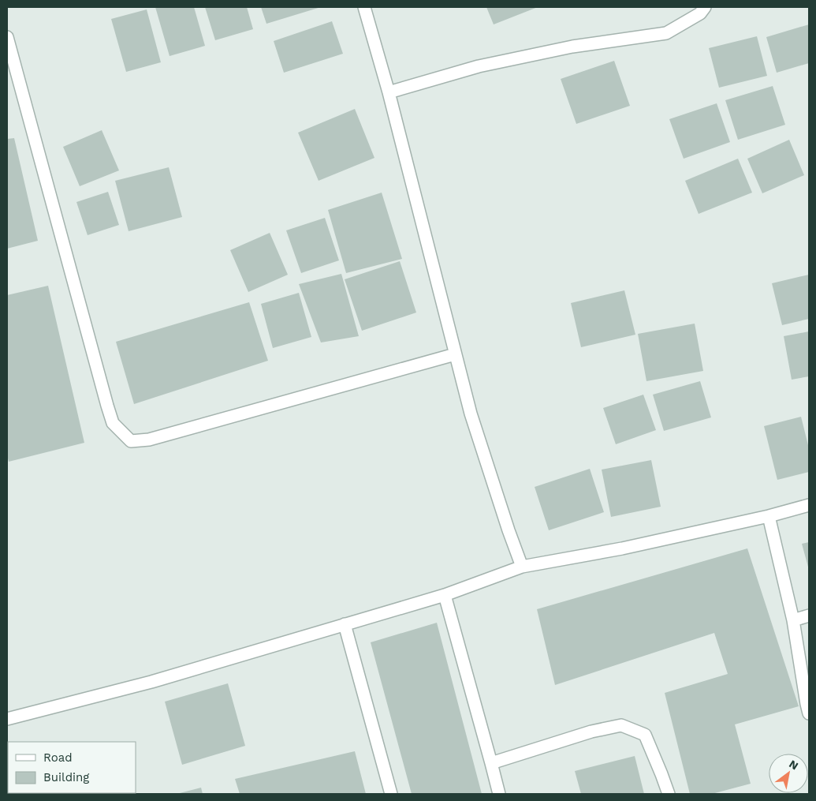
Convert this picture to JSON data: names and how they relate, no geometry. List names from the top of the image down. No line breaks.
{"legend":["Road","Building"],"north":"top right"}
